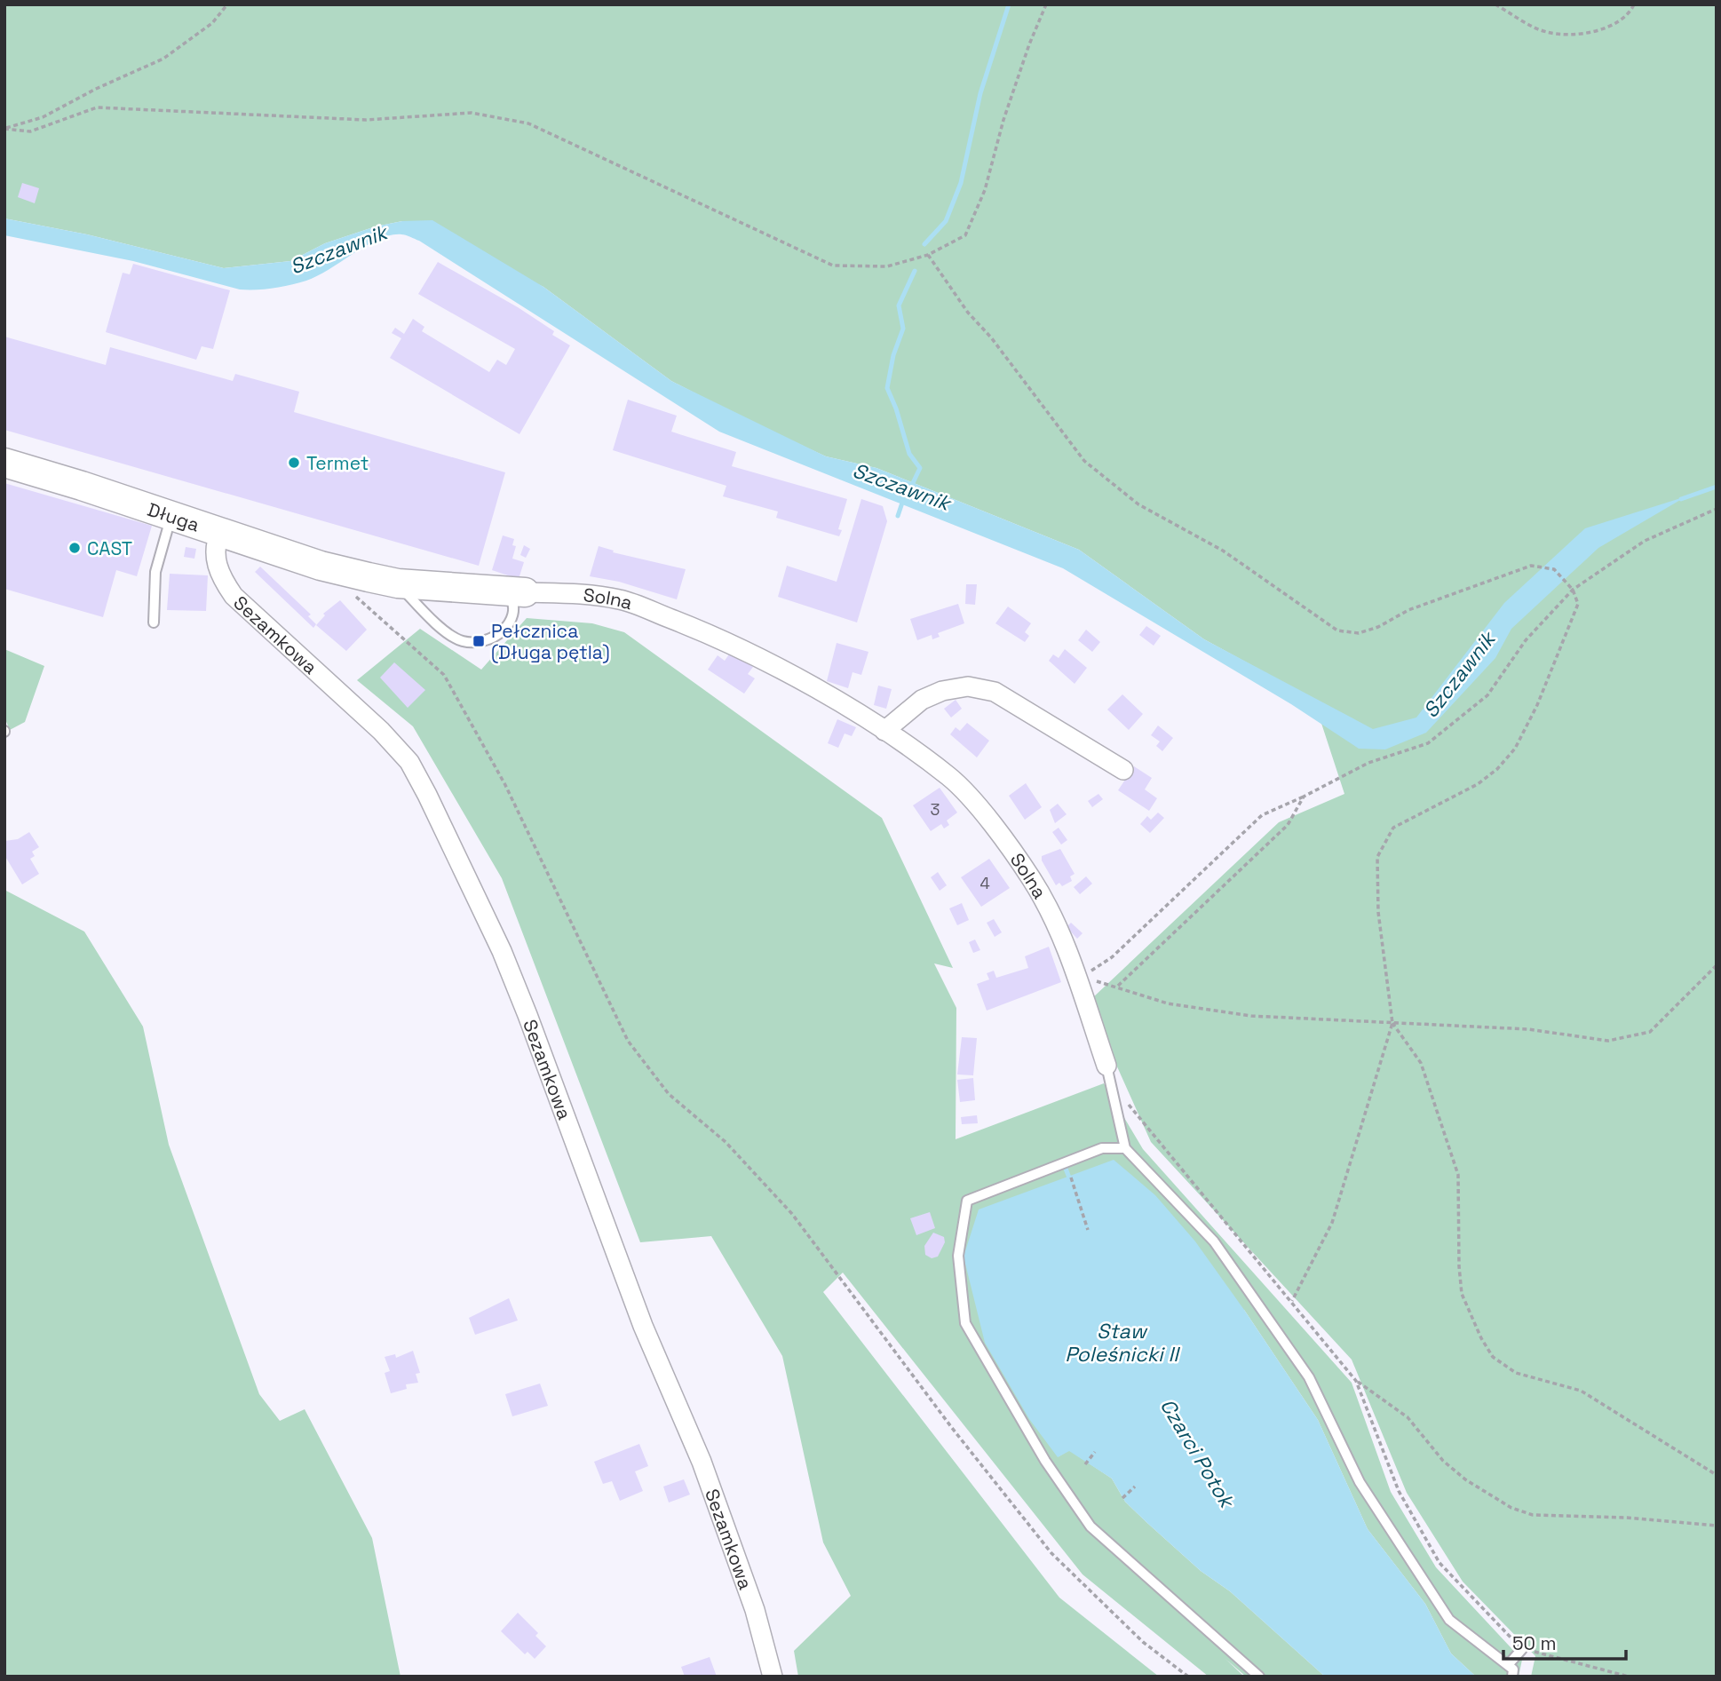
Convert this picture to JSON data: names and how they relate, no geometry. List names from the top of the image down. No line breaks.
{"streets":{"street":["Długa","Solna","Sezamkowa"]},"crossings":[["Długa","Solna"],["Długa","Sezamkowa"]],"water":["Szczawnik","Staw Poleśnicki II","Czarci Potok"],"places":{"other":["Termet","CAST"],"transit":["Pełcznica (Długa pętla)"]},"house_numbers":["3","4"],"scale_bar":"50 m"}
